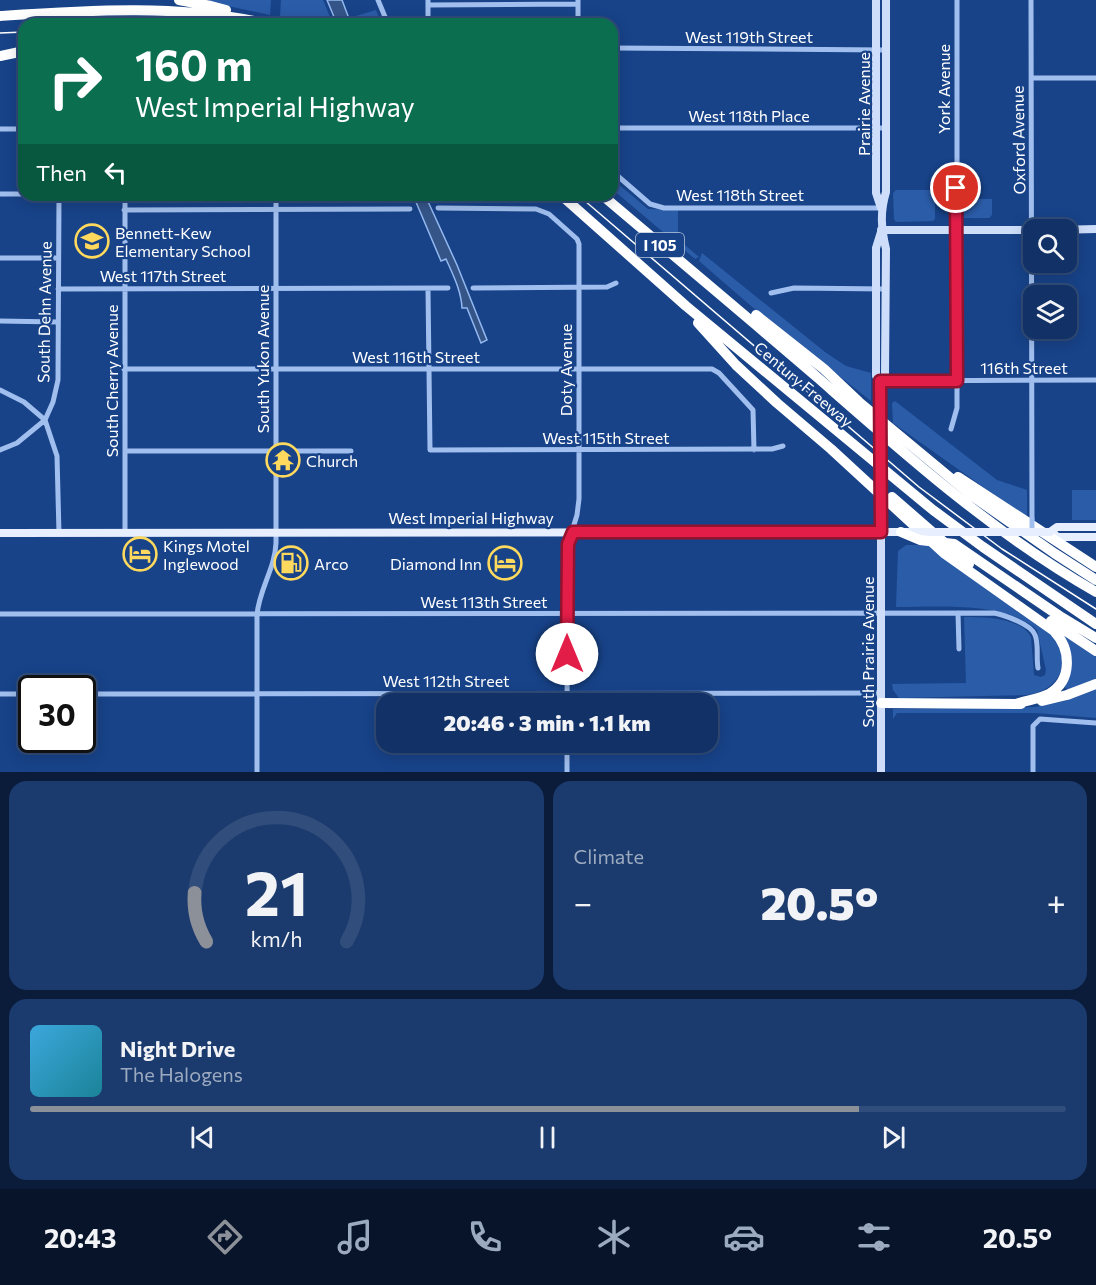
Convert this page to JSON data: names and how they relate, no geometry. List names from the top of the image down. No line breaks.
{"streets":{"highway":["I 105","Century Freeway"],"main road":["Prairie Avenue","West Imperial Highway","South Prairie Avenue"],"street":["West 119th Street","York Avenue","West 118th Place","Oxford Avenue","West 118th Street","West 117th Street","South Dehn Avenue","West 116th Street","South Yukon Avenue","116th Street","Doty Avenue","South Cherry Avenue","West 115th Street","West 113th Street","West 112th Street"]},"crossings":[["West 119th Street","Prairie Avenue"],["York Avenue","116th Street"],["Prairie Avenue","West 118th Place"],["Prairie Avenue","West 118th Street"],["Prairie Avenue","116th Street"],["Prairie Avenue","West Imperial Highway"],["Prairie Avenue","South Prairie Avenue"],["Oxford Avenue","116th Street"],["Oxford Avenue","West Imperial Highway"],["West 117th Street","South Dehn Avenue"],["West 117th Street","South Yukon Avenue"],["West 117th Street","South Cherry Avenue"],["West 116th Street","South Yukon Avenue"],["West 116th Street","Doty Avenue"],["West 116th Street","South Cherry Avenue"],["West 116th Street","West 115th Street"],["South Yukon Avenue","West Imperial Highway"],["South Yukon Avenue","West 113th Street"],["South Yukon Avenue","West 112th Street"],["Doty Avenue","West 115th Street"],["Doty Avenue","West Imperial Highway"],["Doty Avenue","West 113th Street"],["South Cherry Avenue","West Imperial Highway"],["West Imperial Highway","South Prairie Avenue"],["West 113th Street","South Prairie Avenue"],["South Prairie Avenue","West 112th Street"]],"places":{"school or university":["Bennett-Kew Elementary School"],"temple":["Church"],"hotel":["Kings Motel Inglewood","Diamond Inn"],"fuel station":["Arco"]},"page":{"turn":["160 m","West Imperial Highway"],"then":"Then","limit":"30","trip":"20:46 · 3 min · 1.1 km","tile":"Climate","heat":["−","20.5°","+"],"song":["Night Drive","The Halogens"],"tabs":["20:43","20.5°"],"gauge":["21","km/h"]}}
